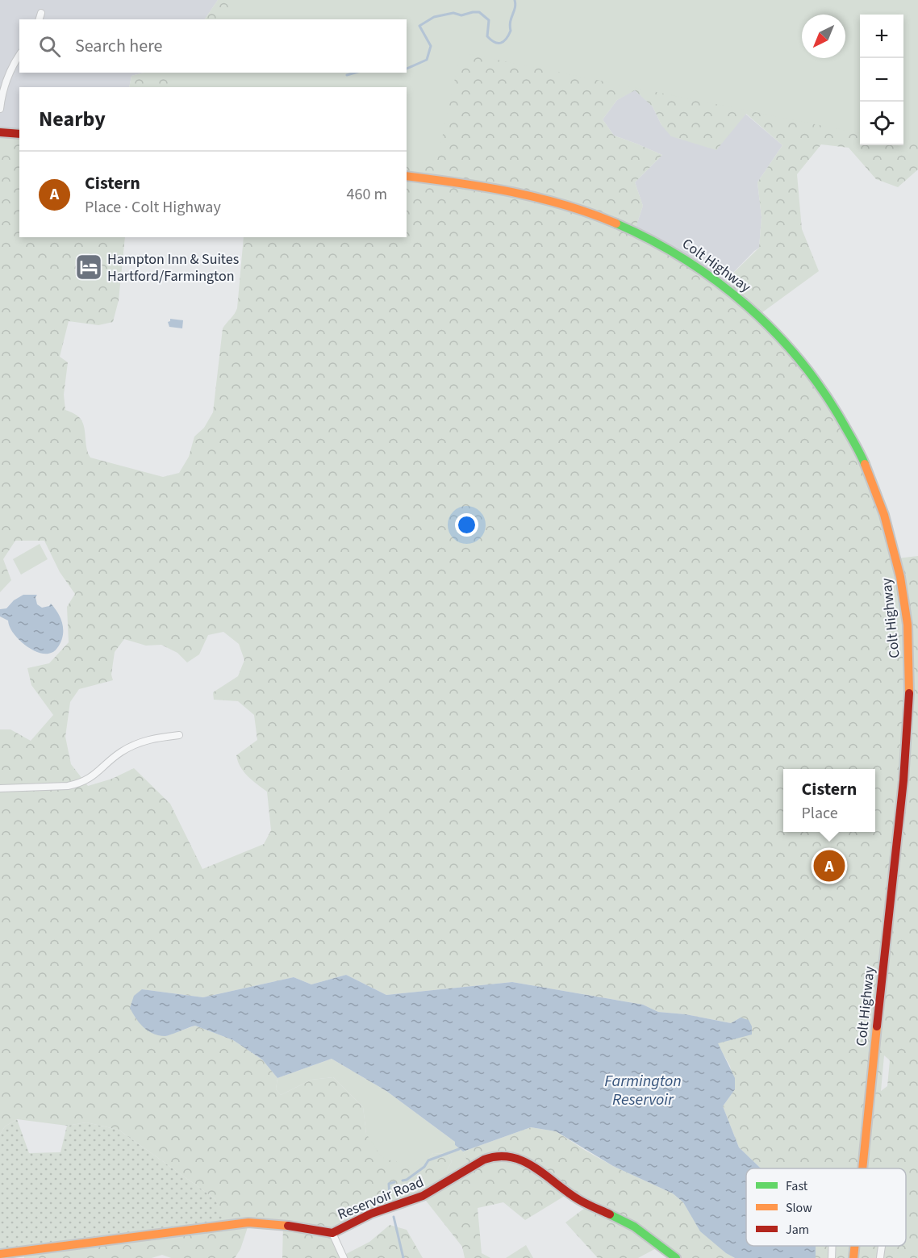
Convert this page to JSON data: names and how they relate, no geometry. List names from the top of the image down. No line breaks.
{"streets":{"main road":["Colt Highway","Reservoir Road"]},"water":["Farmington Reservoir"],"places":{"hotel":["Hampton Inn & Suites Hartford/Farmington"]},"legend":["Fast","Slow","Jam"],"north":"bottom left","page":{"map_buttons":["+","−"],"search":"Search here","heading":"Nearby","list":[{"mark":"A","name":"Cistern","note":"Place · Colt Highway","value":"460 m"}],"popup":["Cistern","Place"],"pins":"A"}}
